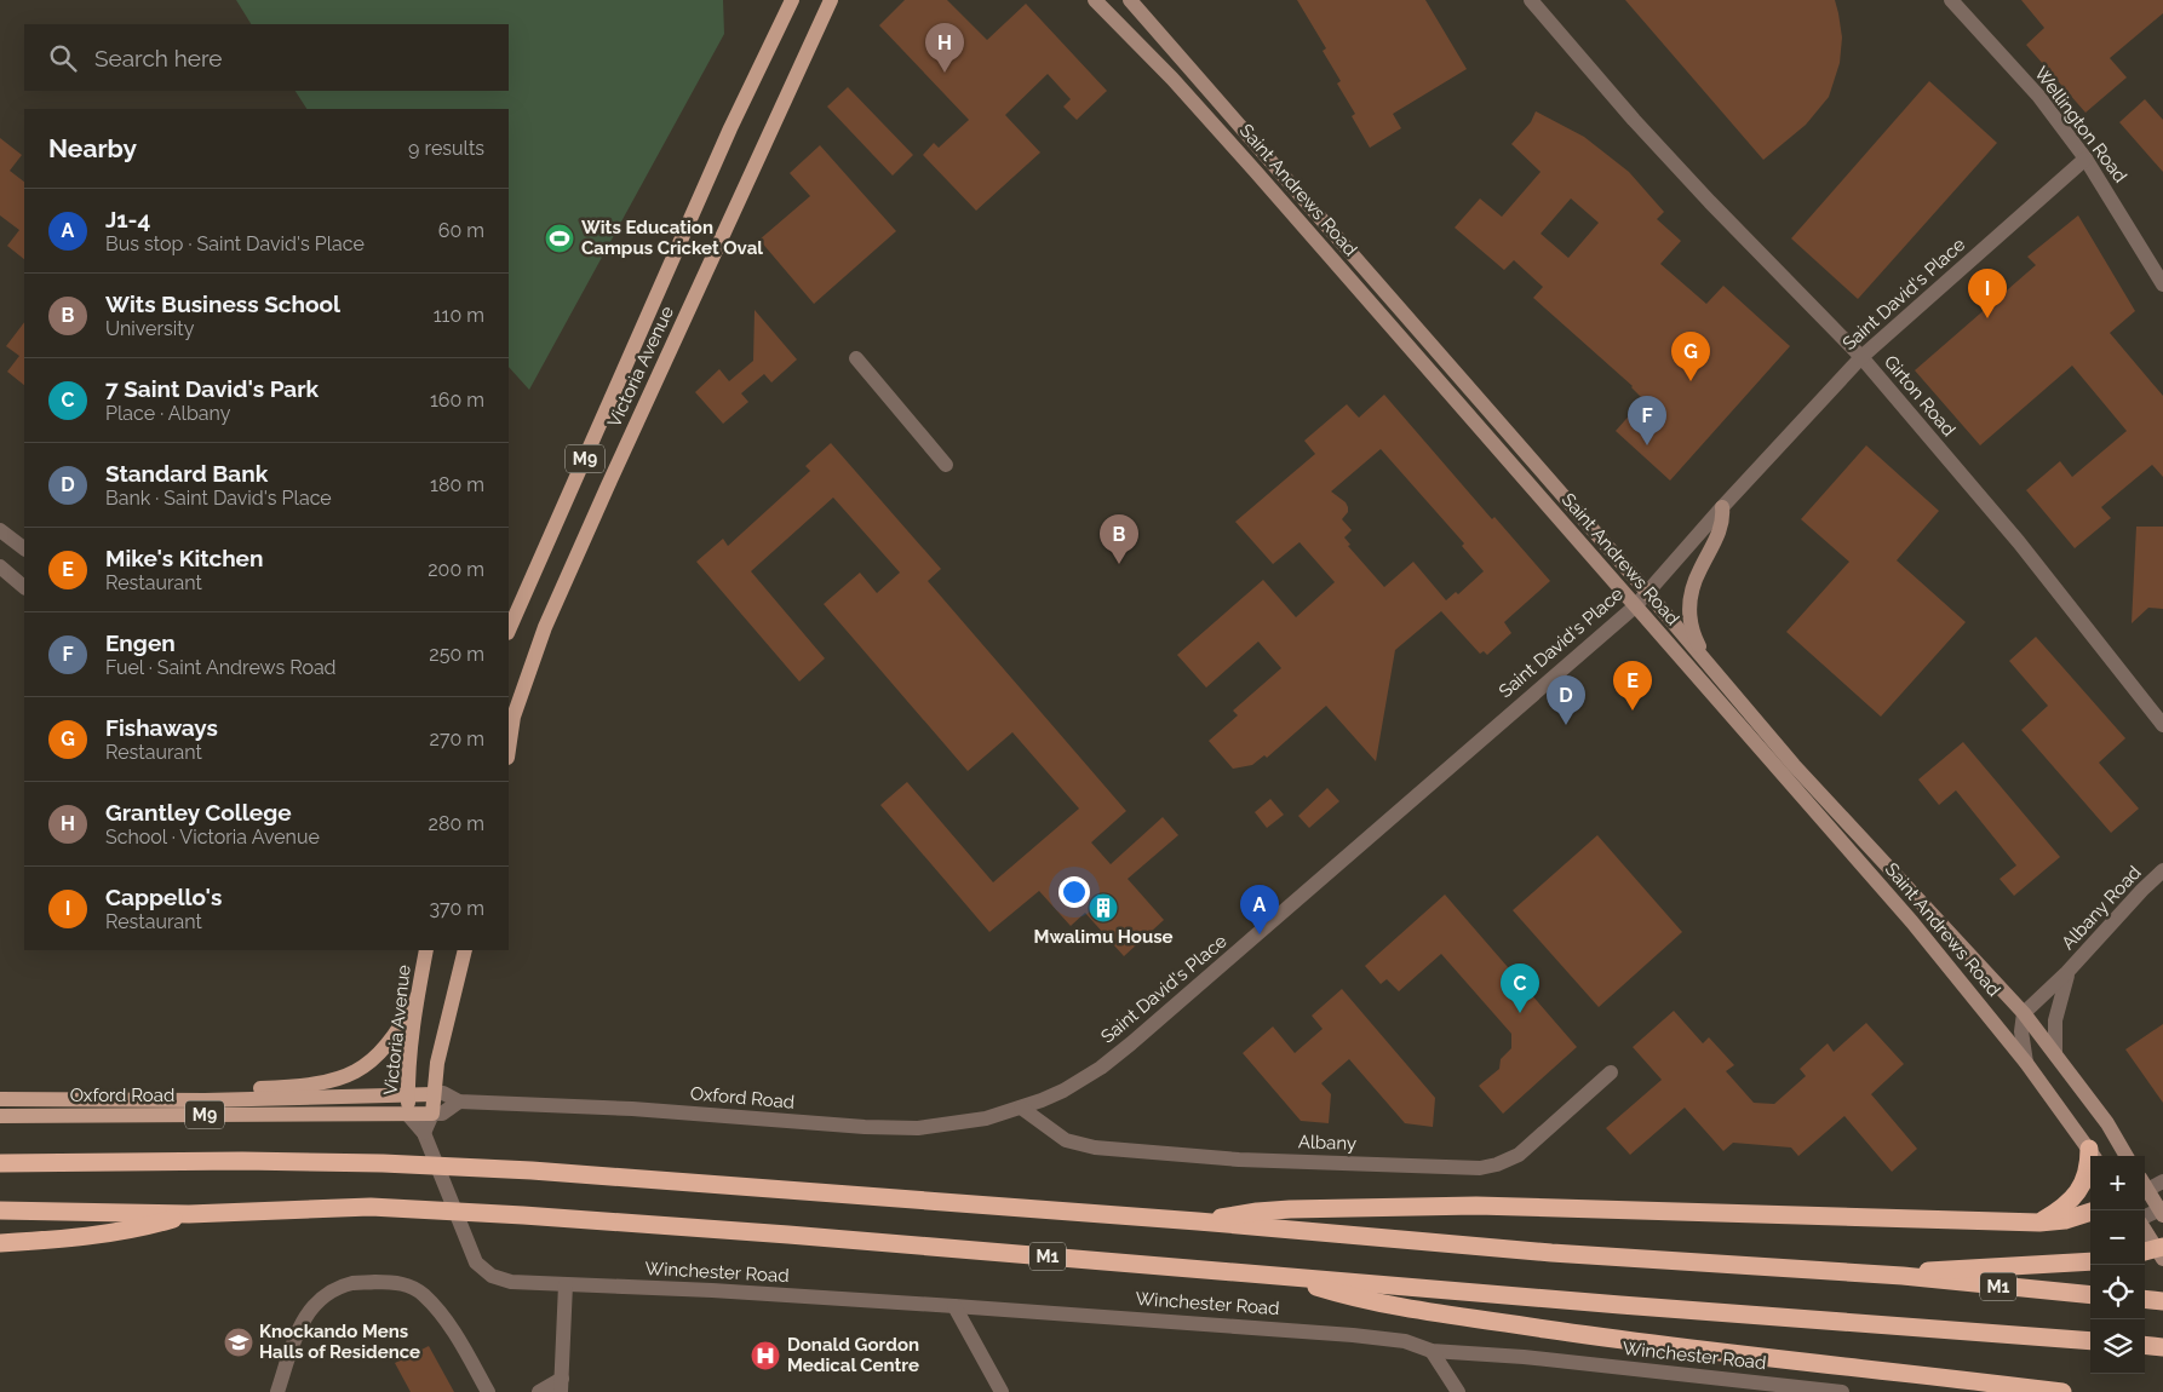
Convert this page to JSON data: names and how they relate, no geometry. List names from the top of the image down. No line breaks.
{"streets":{"highway":["M1"],"main road":["Saint Andrews Road","Victoria Avenue","M9","Oxford Road"],"street":["Wellington Road","Saint David's Place","Girton Road","Albany Road","Albany","Winchester Road"]},"crossings":[["Wellington Road","Saint David's Place"],["Saint Andrews Road","Saint David's Place"],["Saint Andrews Road","Albany Road"],["Saint David's Place","Girton Road"],["Saint David's Place","Oxford Road"],["Saint David's Place","Albany"],["Victoria Avenue","Oxford Road"],["Oxford Road","Albany"]],"places":{"sports":["Wits Education Campus Cricket Oval"],"building":["Mwalimu House"],"school or university":["Knockando Mens Halls of Residence"],"hospital":["Donald Gordon Medical Centre"]},"page":{"pins":["H","I","G","F","B","E","D","A","C"],"search":"Search here","heading":["Nearby","9 results"],"list":[{"mark":"A","name":"J1-4","note":"Bus stop · Saint David's Place","value":"60 m"},{"mark":"B","name":"Wits Business School","note":"University","value":"110 m"},{"mark":"C","name":"7 Saint David's Park","note":"Place · Albany","value":"160 m"},{"mark":"D","name":"Standard Bank","note":"Bank · Saint David's Place","value":"180 m"},{"mark":"E","name":"Mike's Kitchen","note":"Restaurant","value":"200 m"},{"mark":"F","name":"Engen","note":"Fuel · Saint Andrews Road","value":"250 m"},{"mark":"G","name":"Fishaways","note":"Restaurant","value":"270 m"},{"mark":"H","name":"Grantley College","note":"School · Victoria Avenue","value":"280 m"},{"mark":"I","name":"Cappello's","note":"Restaurant","value":"370 m"}],"map_buttons":["+","−"]}}
